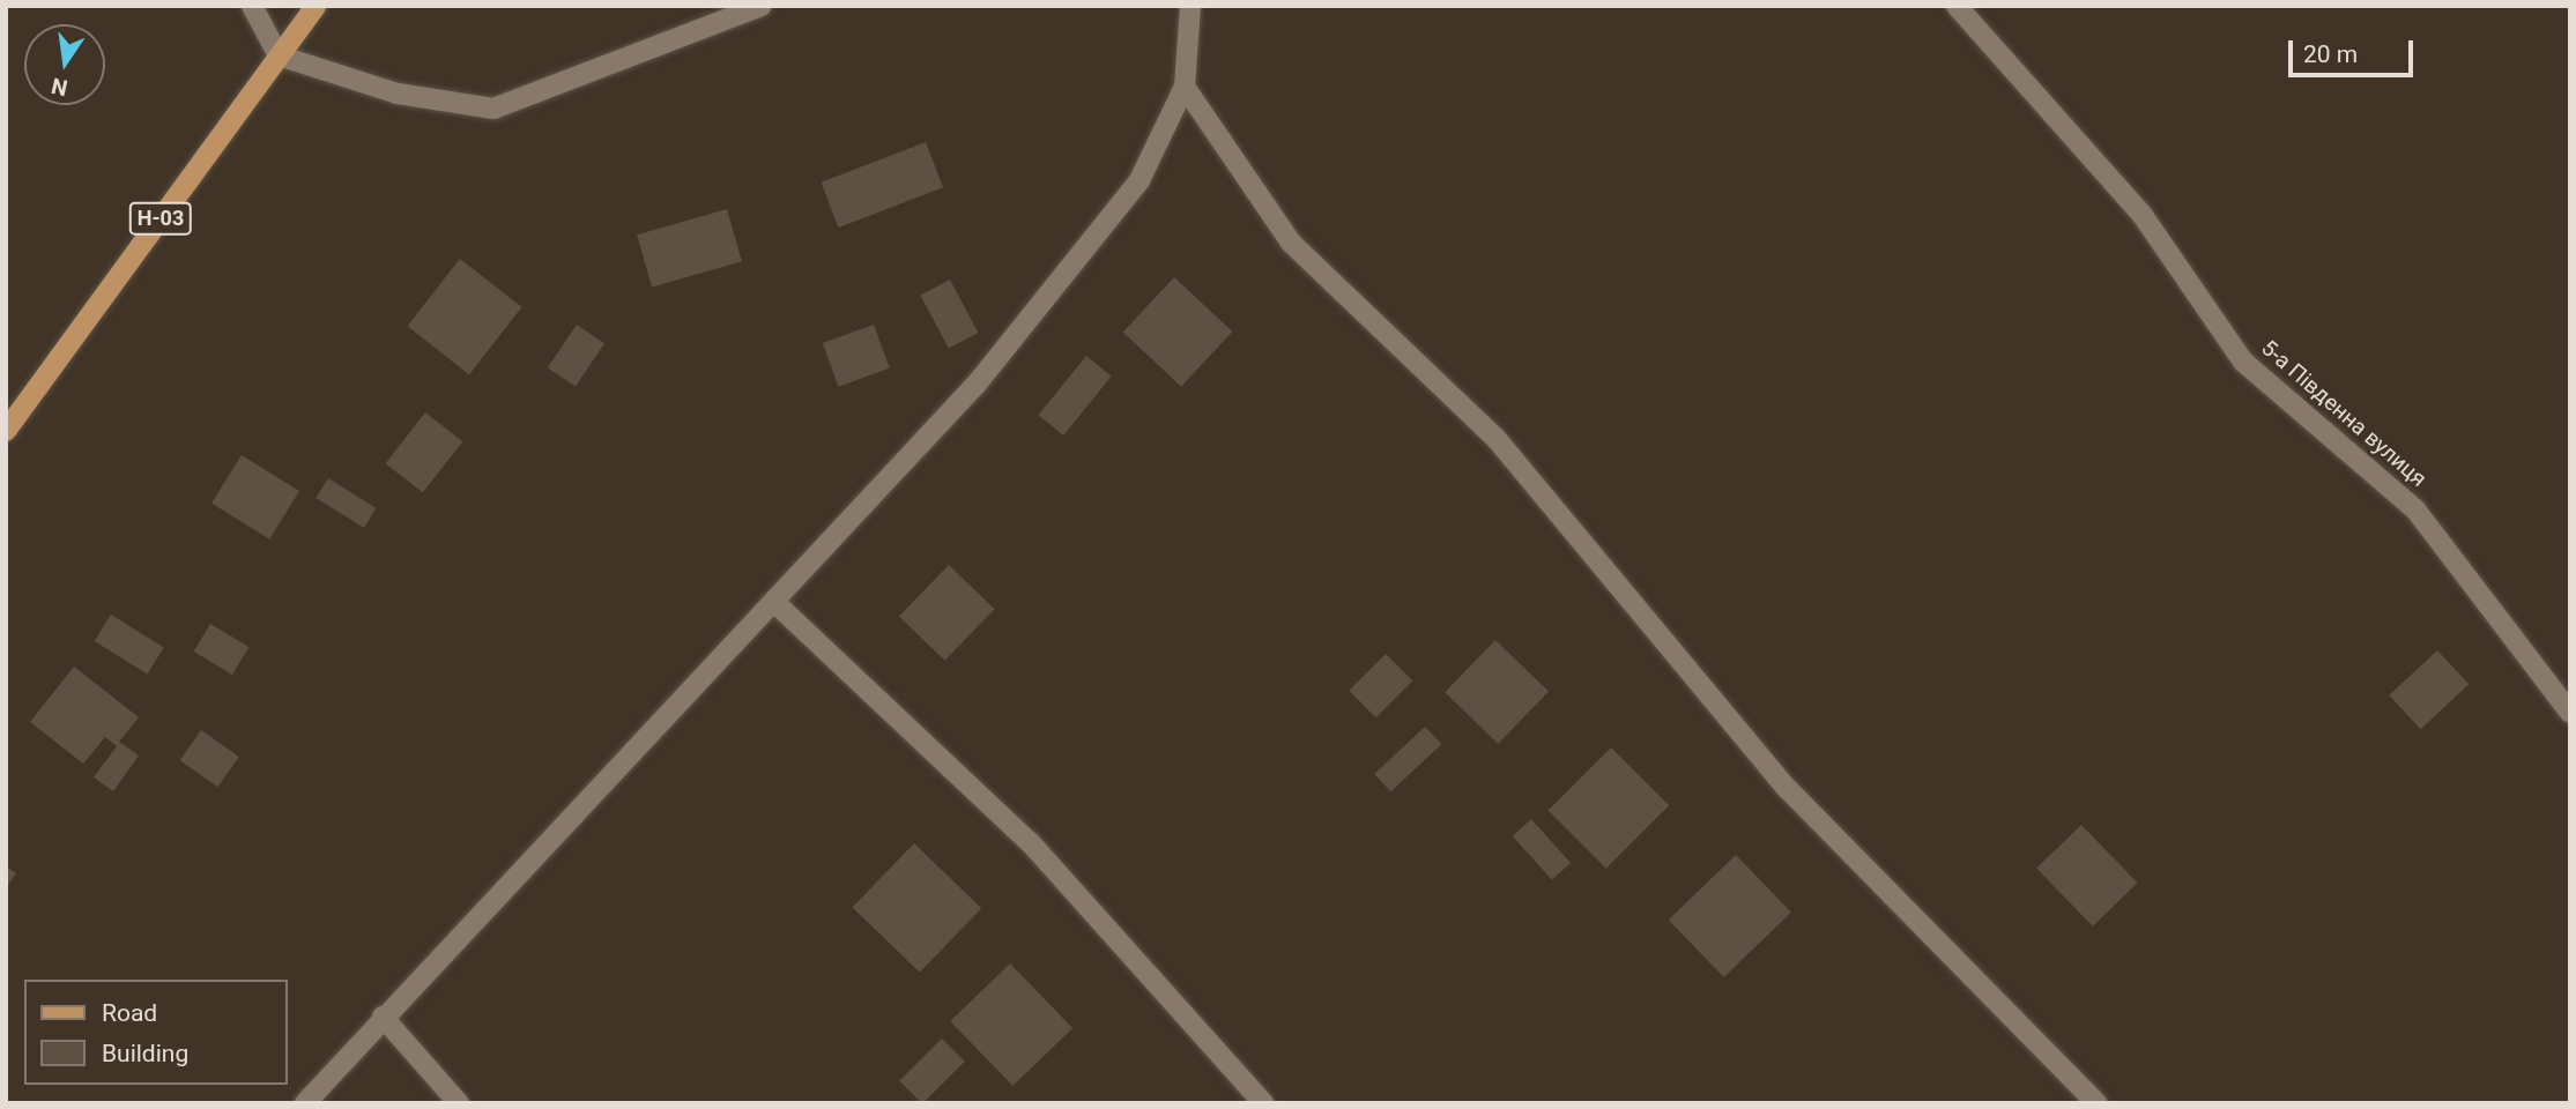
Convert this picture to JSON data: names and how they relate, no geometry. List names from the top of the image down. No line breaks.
{"streets":{"main road":["Н-03"],"street":["5-а Південна вулиця"]},"legend":["Road","Building"],"scale_bar":"20 m","north":"bottom"}
